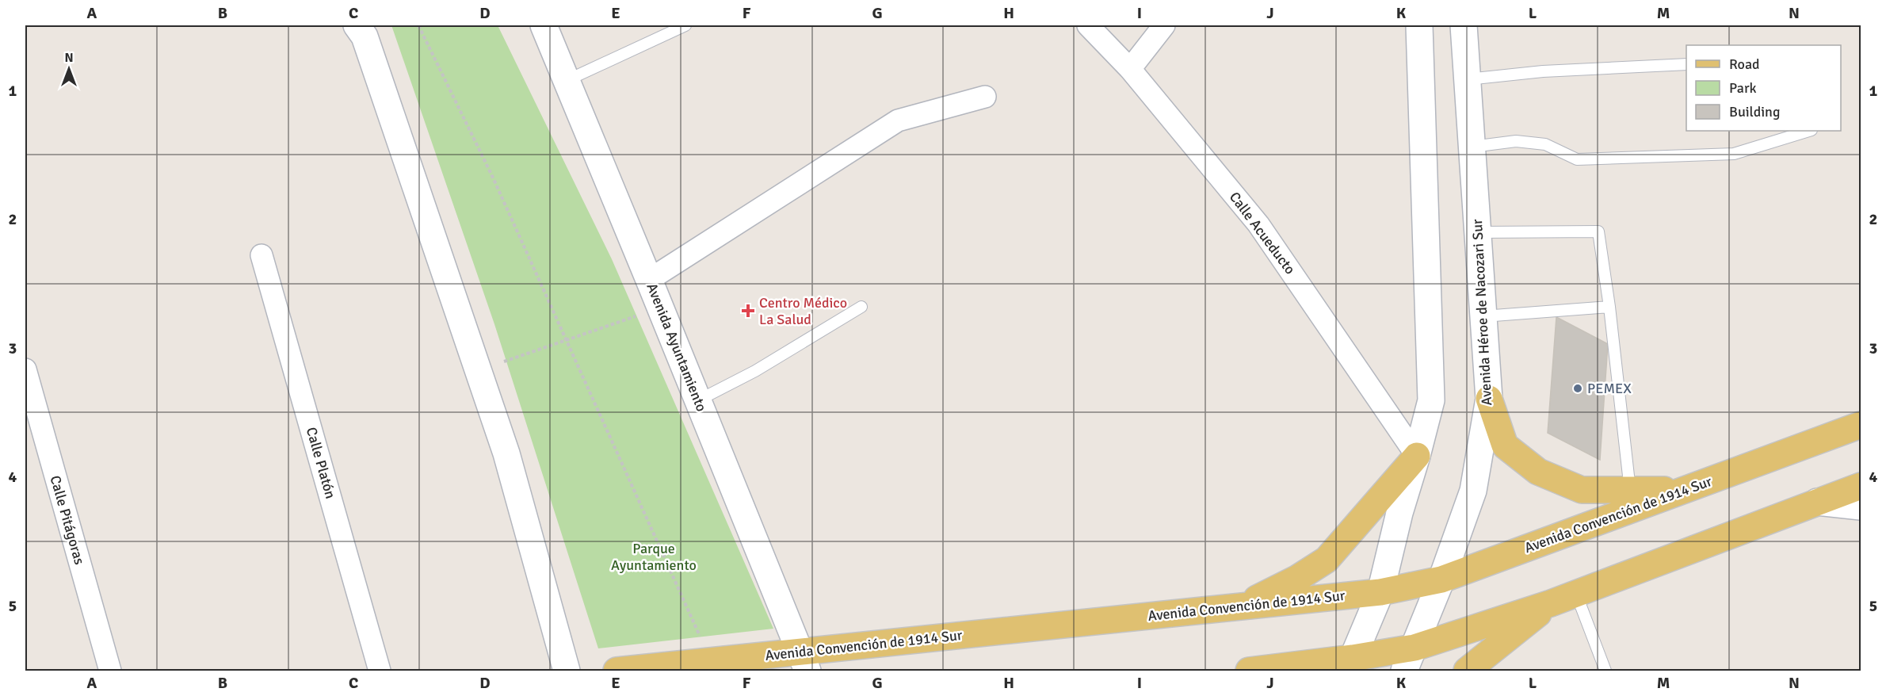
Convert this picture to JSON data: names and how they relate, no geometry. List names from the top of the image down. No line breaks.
{"streets":{"main road":["Avenida Héroe de Nacozari Sur","Avenida Ayuntamiento","Avenida Convención de 1914 Sur"],"street":["Calle Acueducto","Calle Platón","Calle Pitágoras"]},"crossings":[["Avenida Héroe de Nacozari Sur","Avenida Convención de 1914 Sur"],["Avenida Ayuntamiento","Avenida Convención de 1914 Sur"]],"parks":["Parque Ayuntamiento"],"places":{"health":["Centro Médico La Salud"],"other":["PEMEX"]},"legend":["Road","Park","Building"],"north":"top","grid":{"columns":["A","B","C","D","E","F","G","H","I","J","K","L","M","N"],"rows":["1","2","3","4","5"]}}
